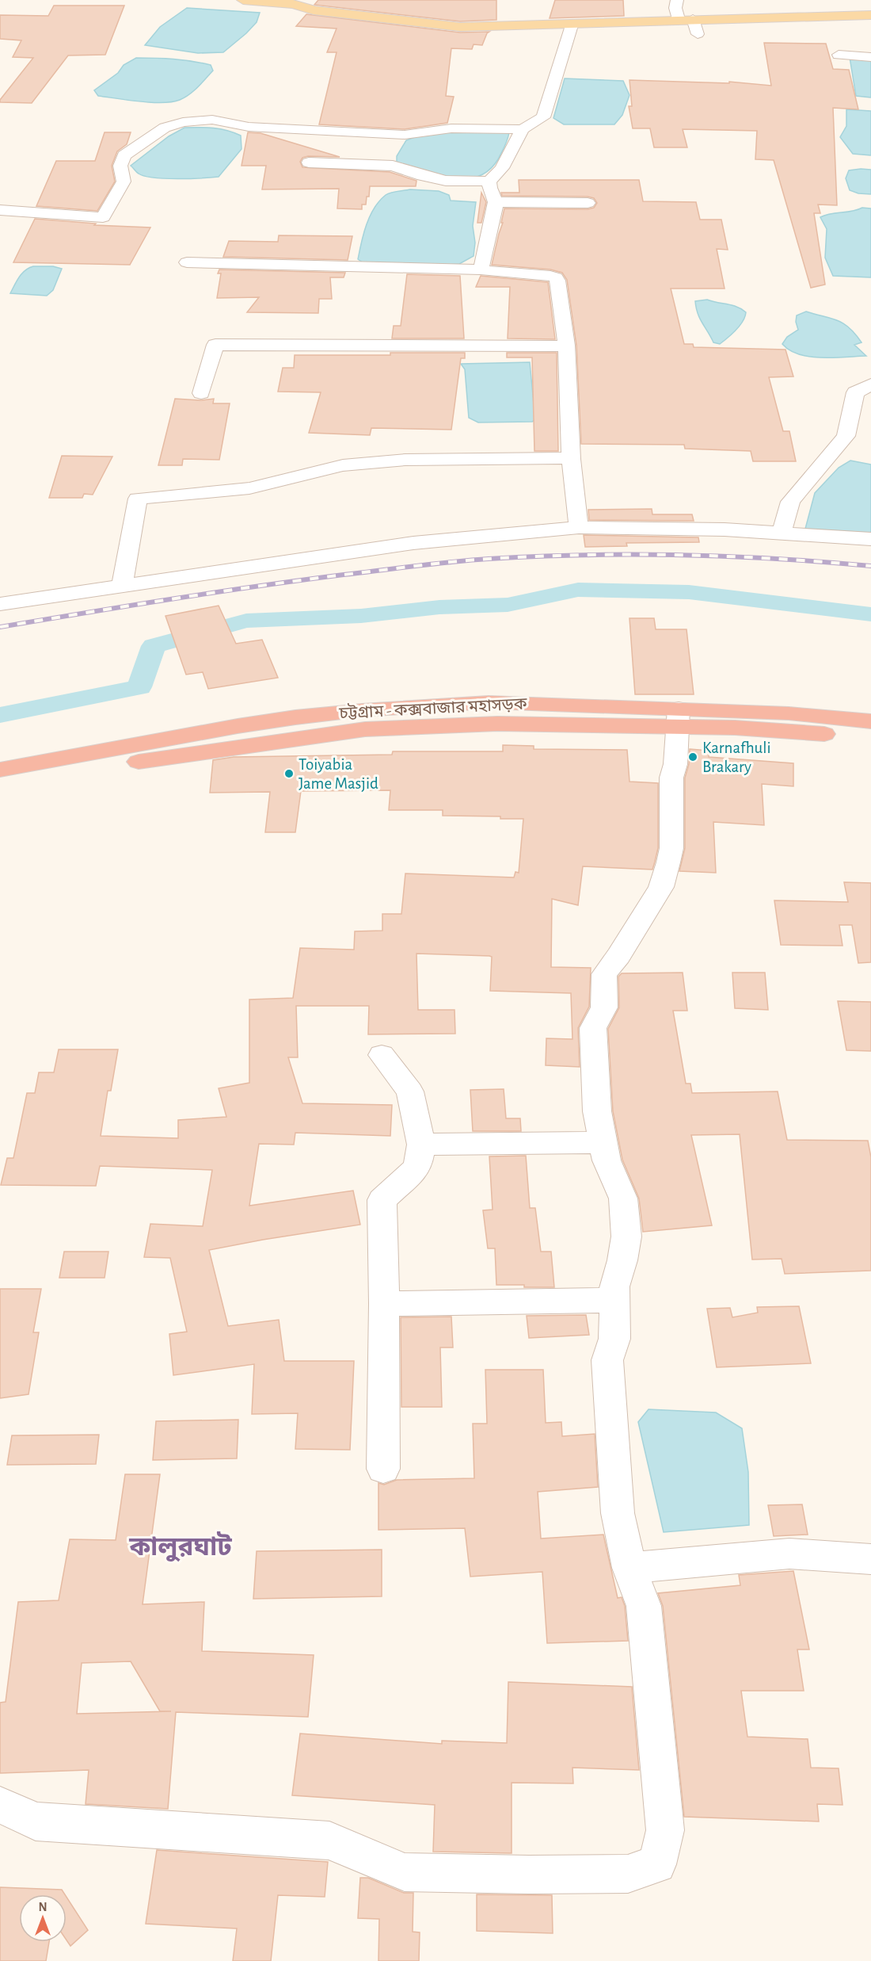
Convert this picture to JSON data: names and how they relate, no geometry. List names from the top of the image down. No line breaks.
{"streets":{"highway":["চট্টগ্রাম - কক্সবাজার মহাসড়ক"]},"districts":["কালুরঘাট"],"places":["Karnafhuli Brakary","Toiyabia Jame Masjid"],"north":"top"}
